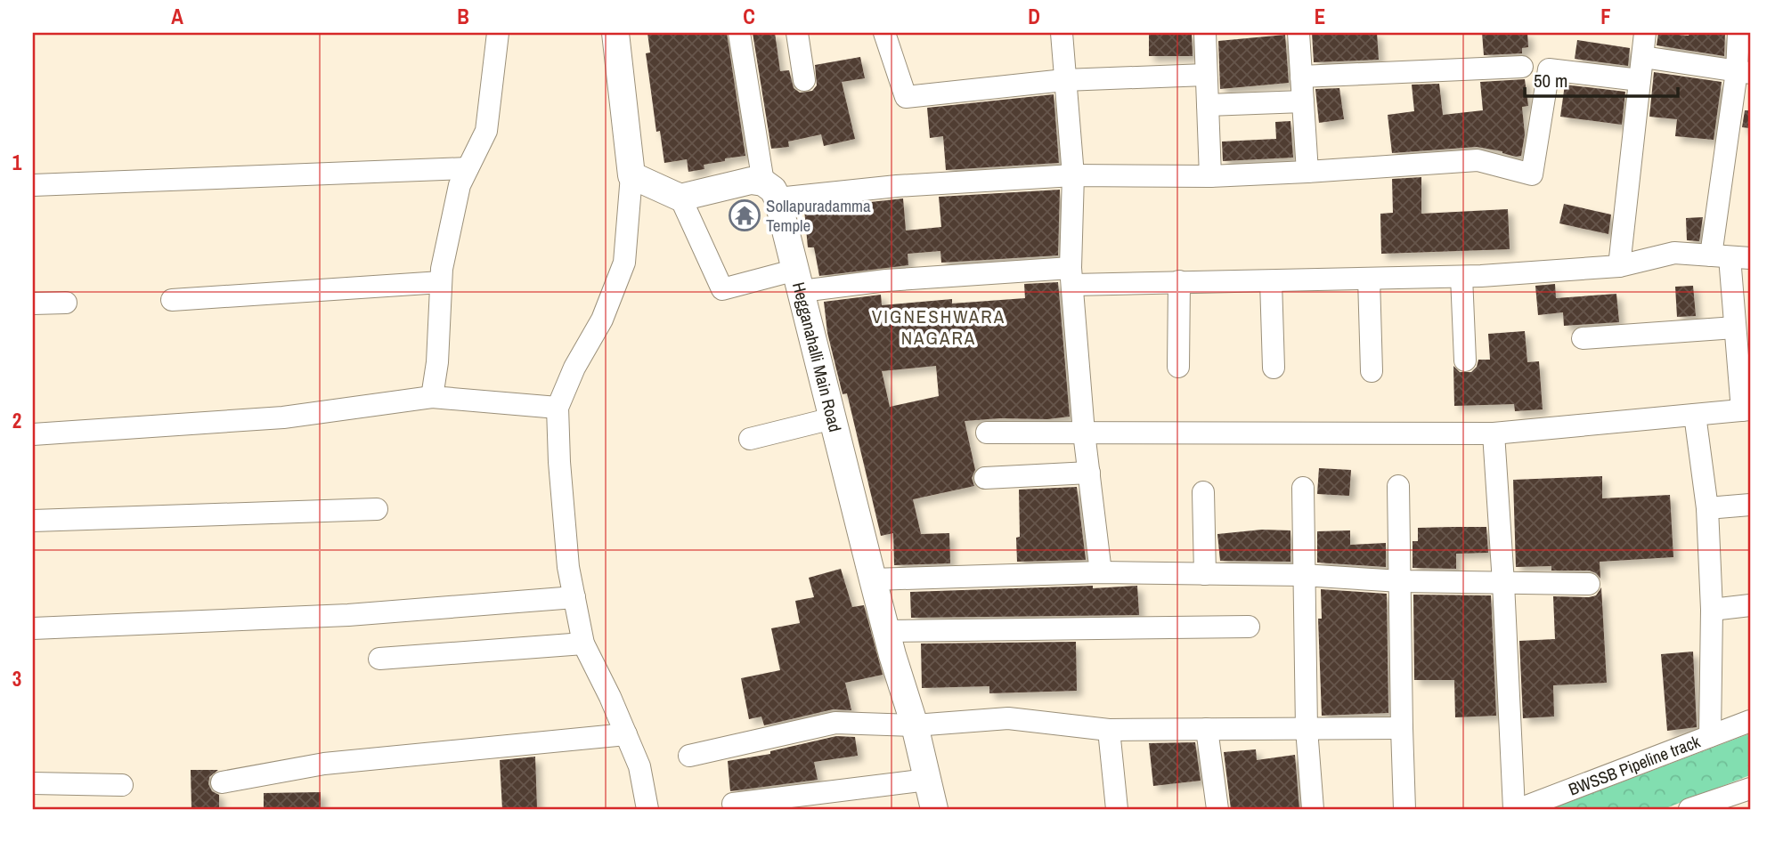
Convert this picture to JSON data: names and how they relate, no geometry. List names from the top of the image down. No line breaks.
{"streets":{"main road":["Hegganahalli Main Road"],"street":["BWSSB Pipeline track"]},"districts":["VIGNESHWARA NAGARA"],"places":{"temple":["Sollapuradamma Temple"]},"scale_bar":"50 m","grid":{"columns":["A","B","C","D","E","F"],"rows":["1","2","3"]}}
